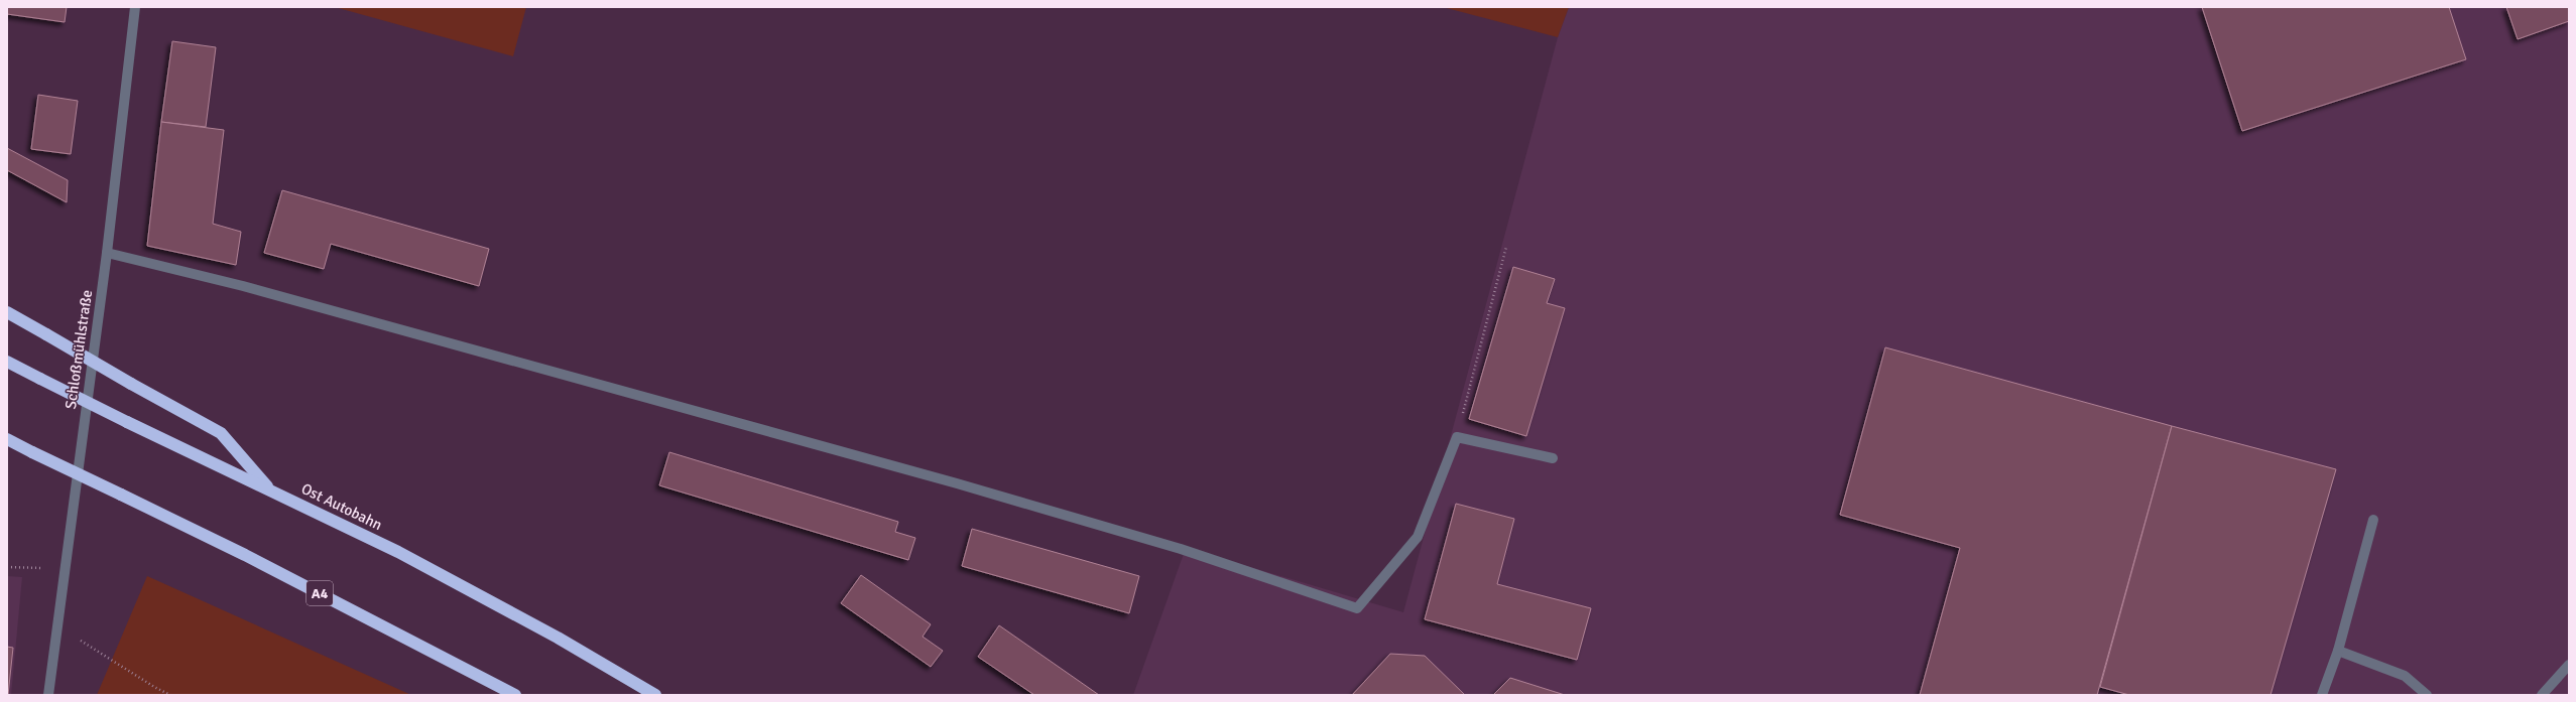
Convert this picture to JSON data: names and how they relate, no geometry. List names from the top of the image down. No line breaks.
{"streets":{"highway":["Ost Autobahn","A4"],"street":["Schloßmühlstraße"]}}
